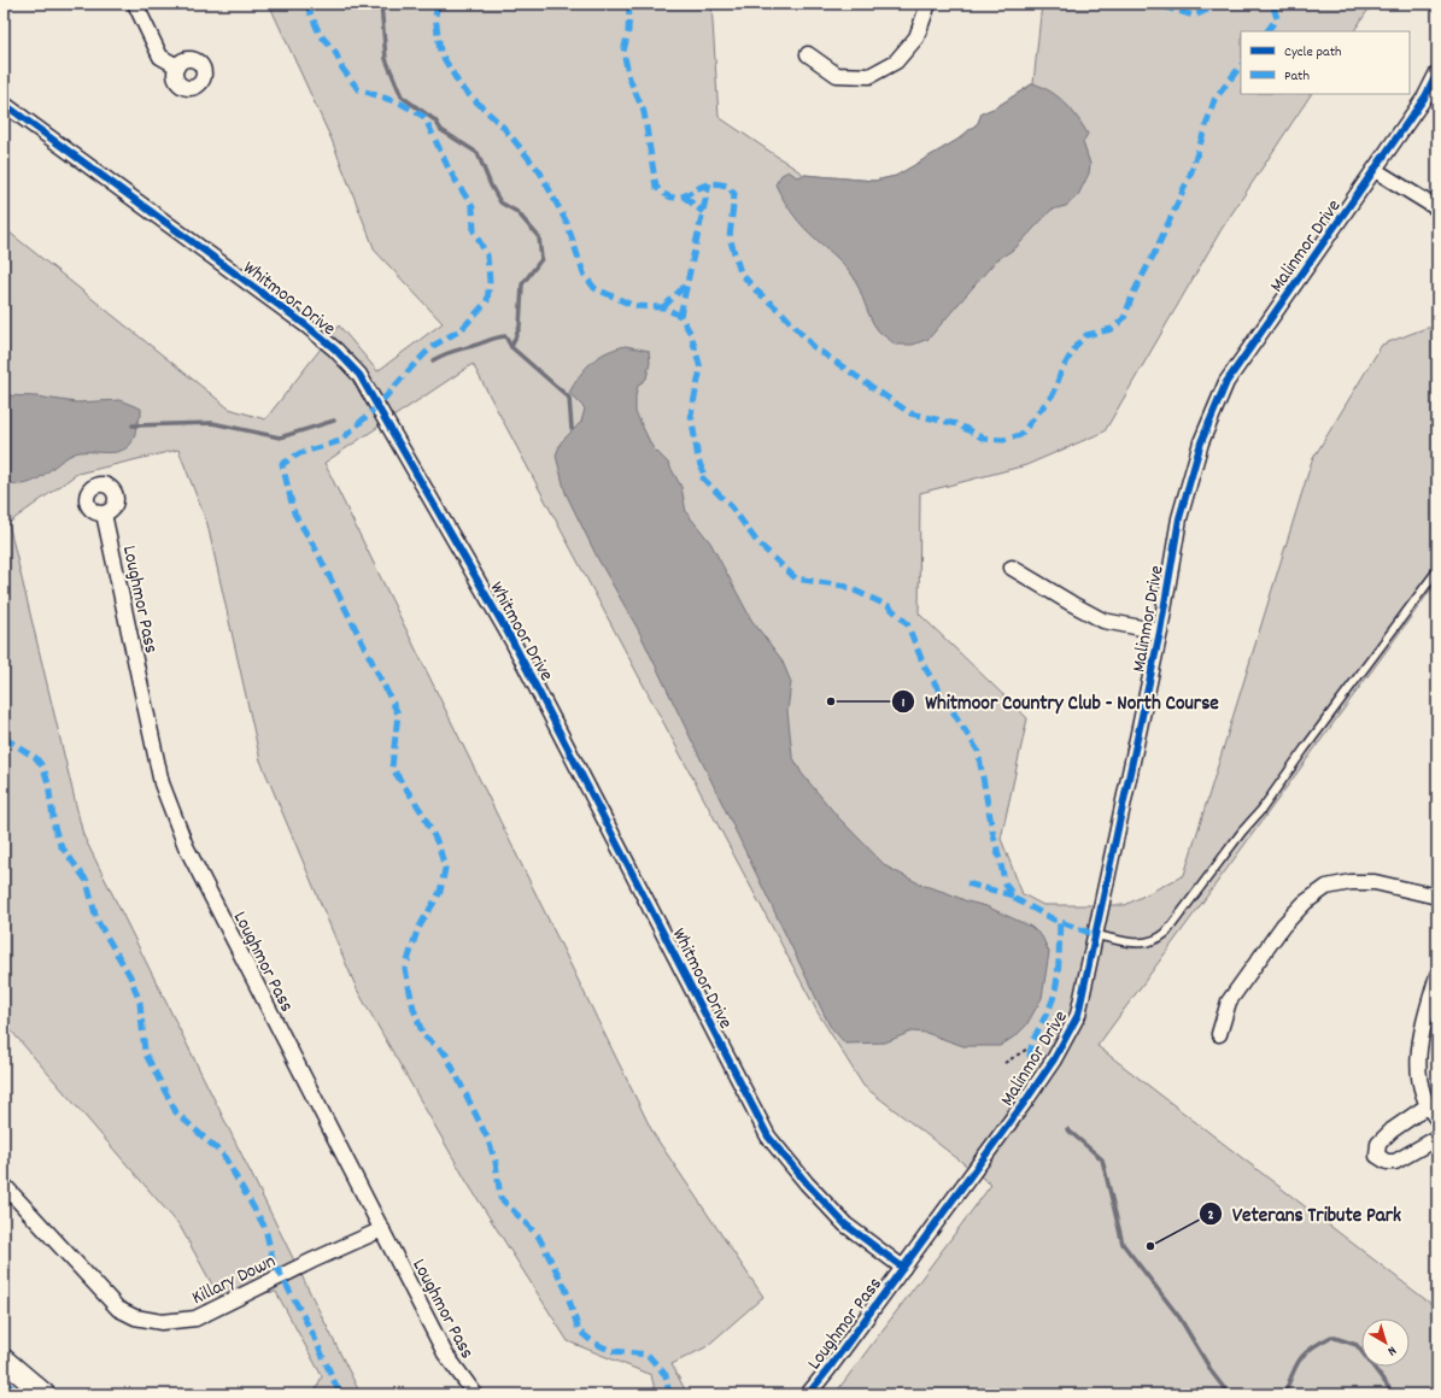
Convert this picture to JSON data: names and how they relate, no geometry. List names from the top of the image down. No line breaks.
{"streets":{"street":["Malinmor Drive","Whitmoor Drive","Loughmor Pass","Killary Down"]},"crossings":[["Malinmor Drive","Whitmoor Drive"],["Malinmor Drive","Loughmor Pass"],["Whitmoor Drive","Loughmor Pass"],["Loughmor Pass","Killary Down"]],"places":["Whitmoor Country Club - North Course","Veterans Tribute Park"],"legend":["Cycle path","Path"],"north":"bottom right"}
